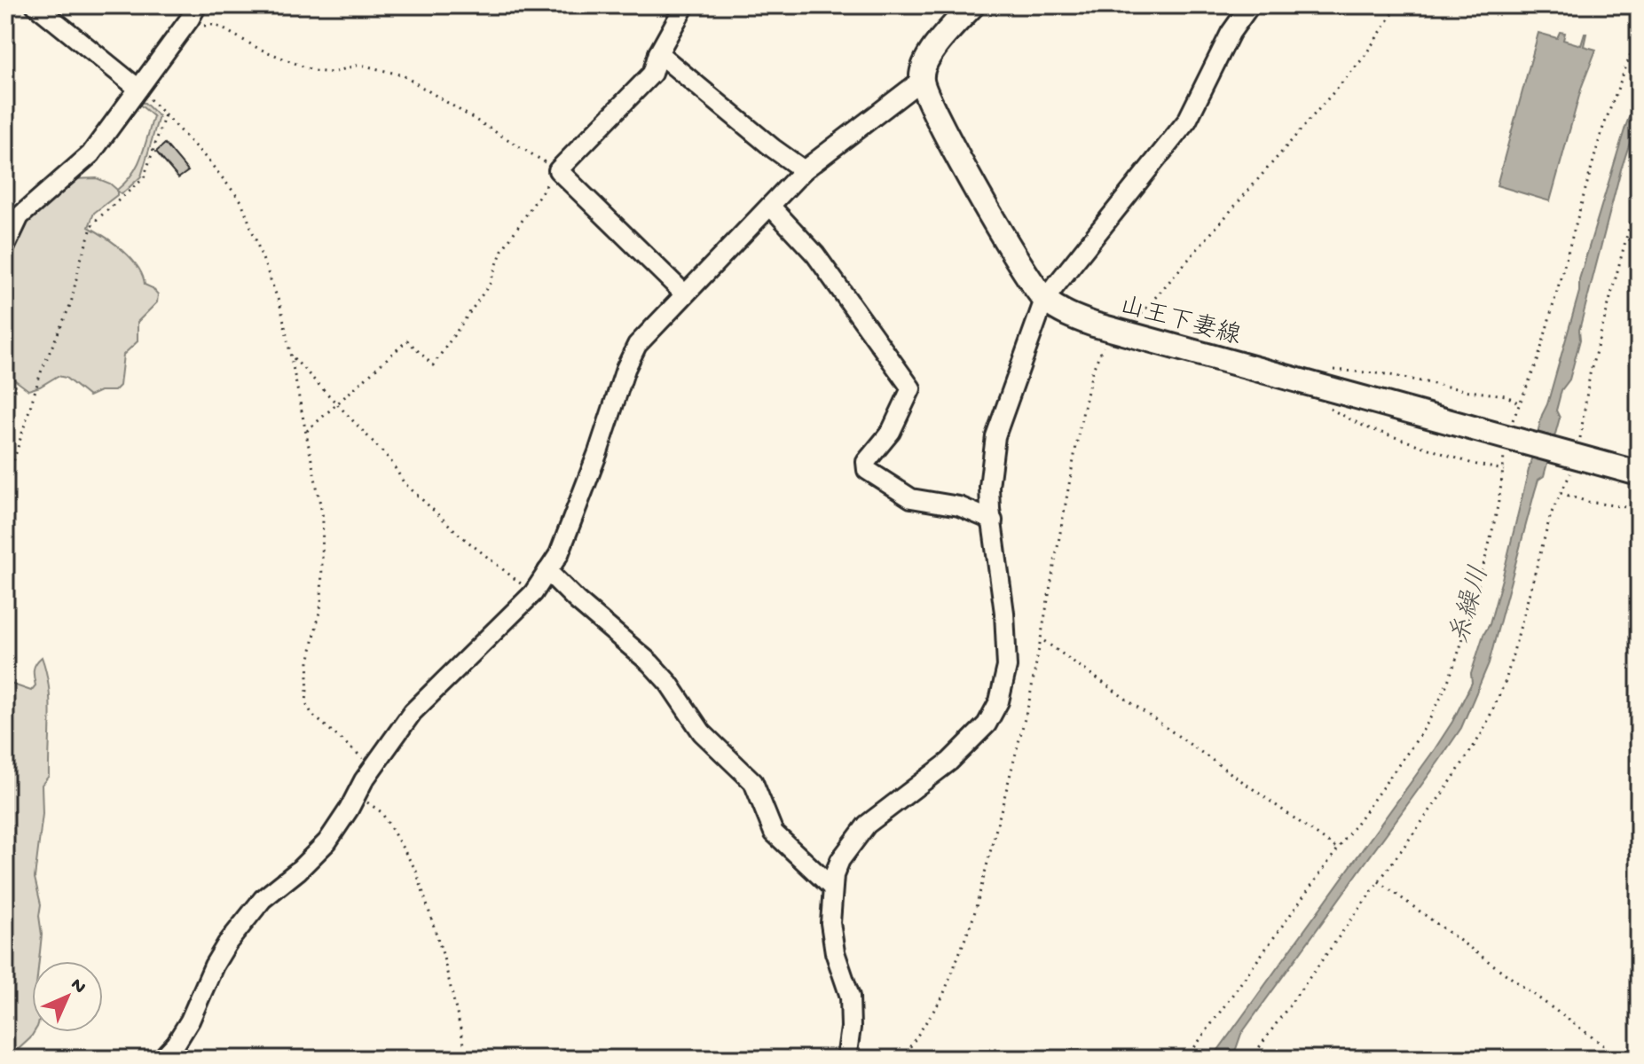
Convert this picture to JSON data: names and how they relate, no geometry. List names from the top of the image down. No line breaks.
{"streets":{"main road":["山王下妻線"]},"water":["糸繰川"],"north":"top right"}
